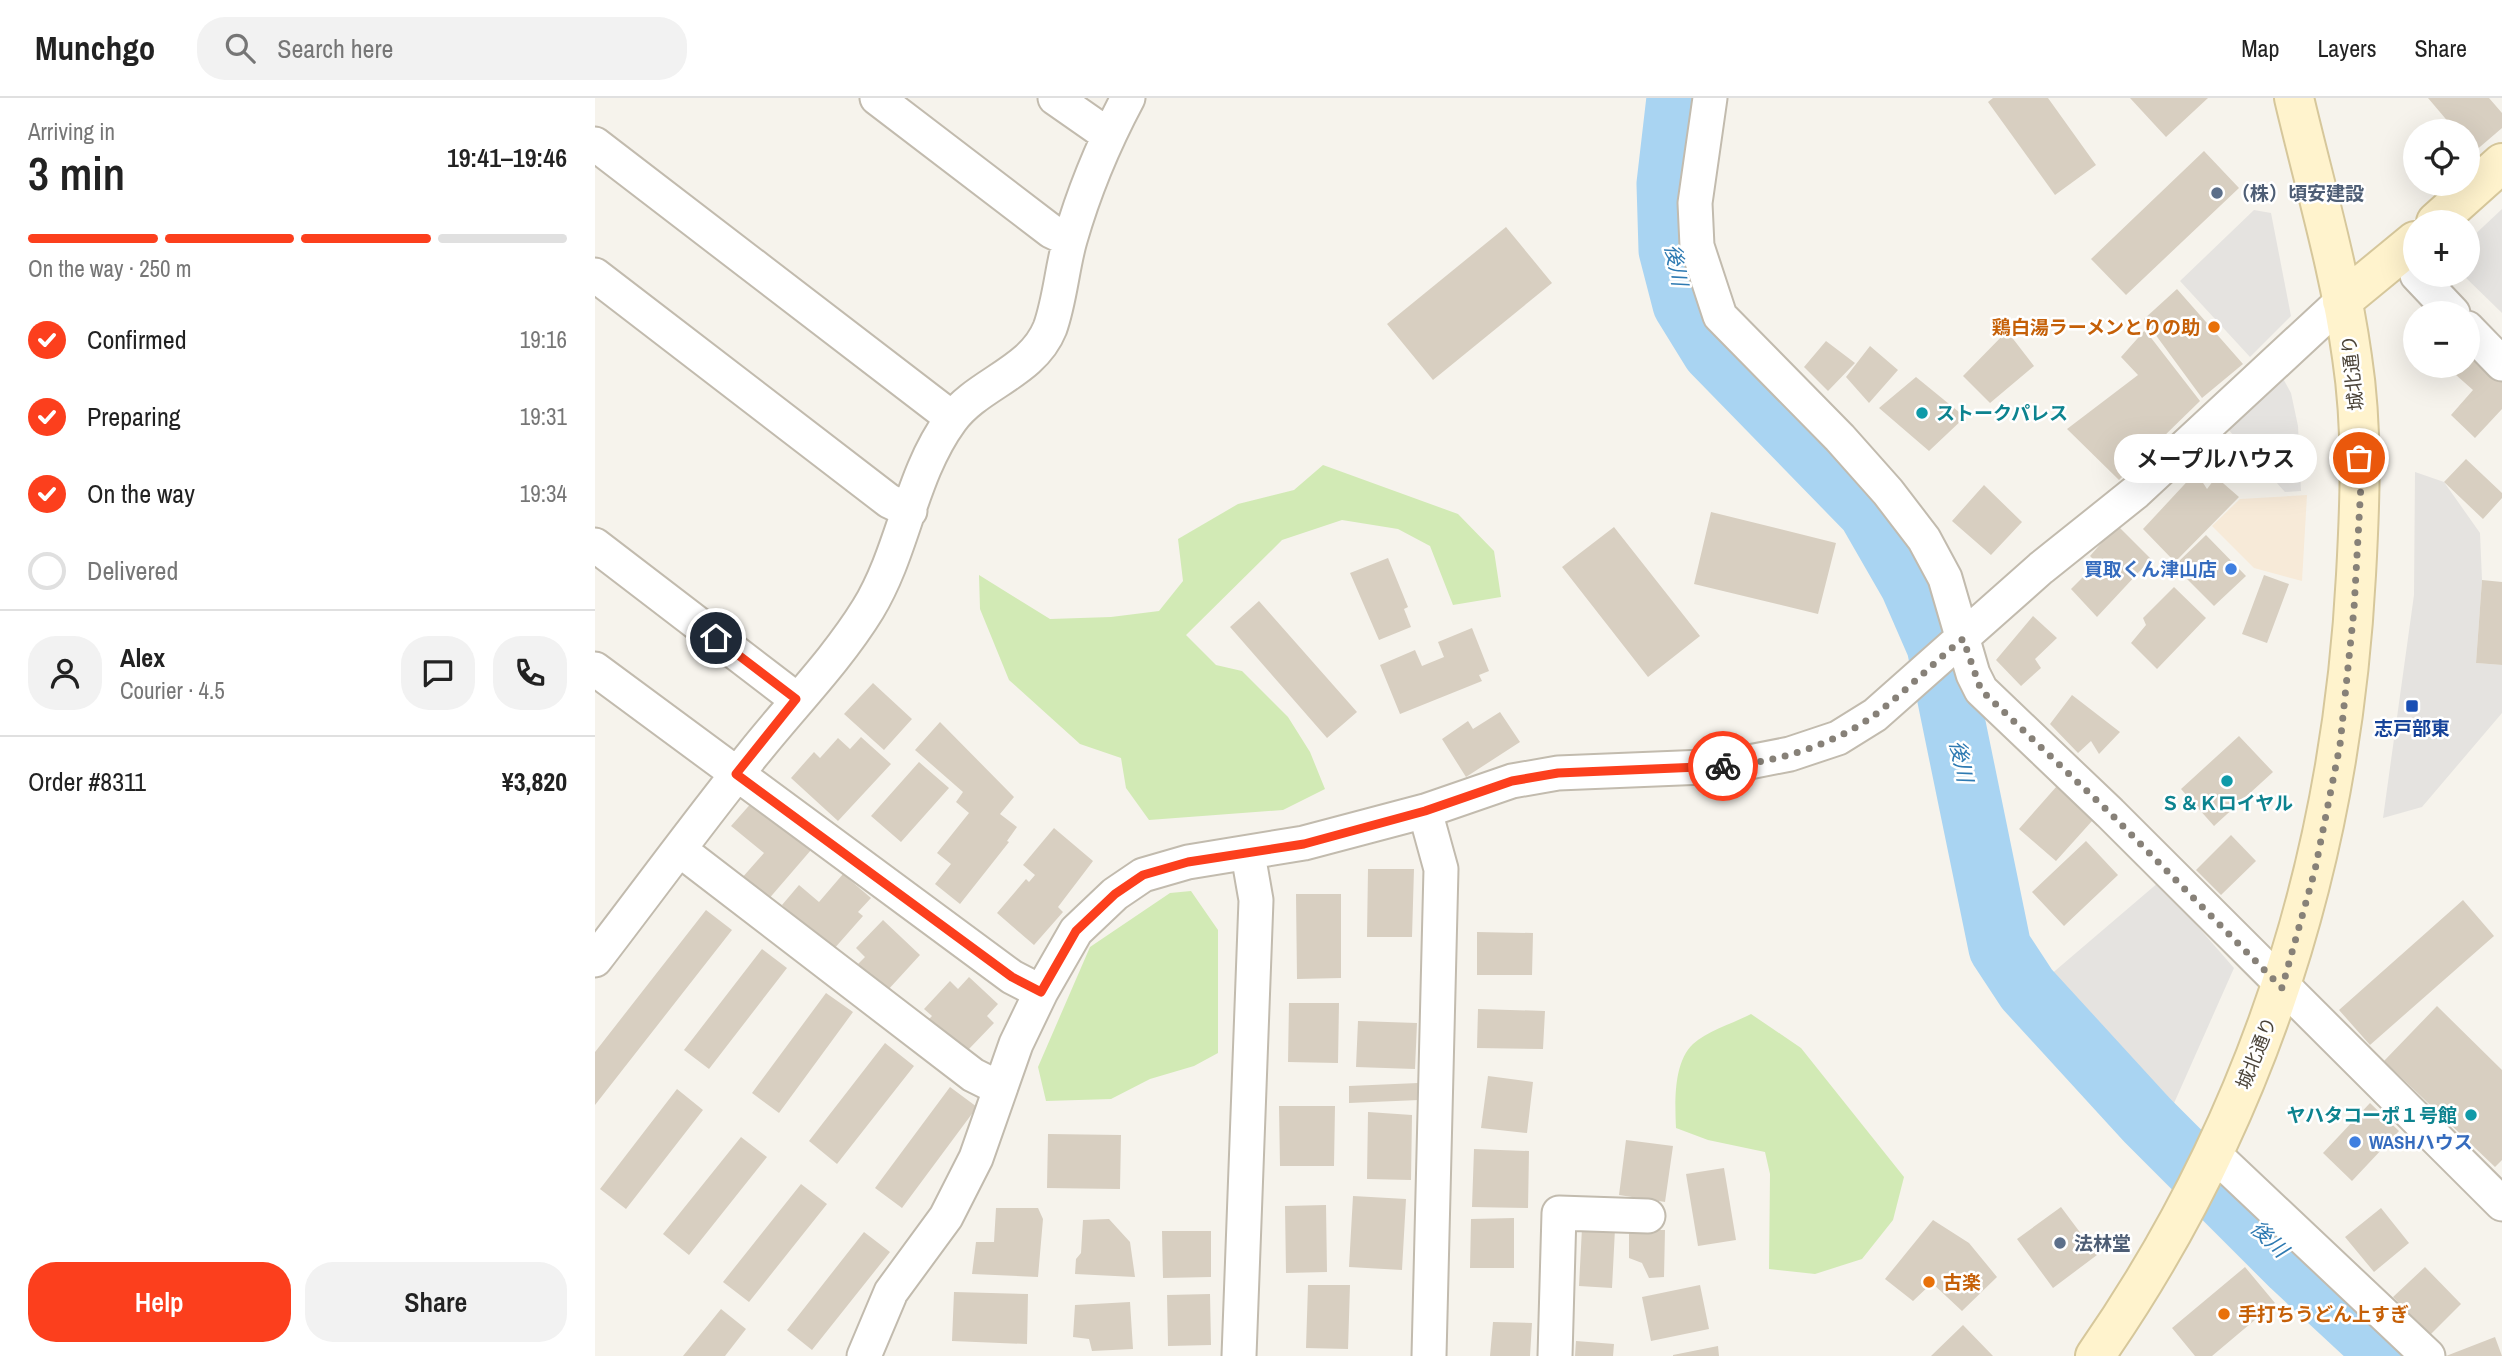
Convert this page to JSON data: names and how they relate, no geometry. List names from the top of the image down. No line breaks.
{"streets":{"street":["城北通り"]},"water":["後川"],"places":{"other":["（株）頃安建設","鶏白湯ラーメンとりの助","ストークパレス","メープルハウス","買取くん津山店","Ｓ＆Ｋロイヤル","ヤハタコーポ１号館","WASHハウス","法林堂","古楽","手打ちうどん上すぎ"],"transit":["志戸部東"]},"page":{"header":"Munchgo","search":"Search here","nav":["Map","Layers","Share"],"heading":["3 min","Arriving in","19:41–19:46"],"panel":["Alex","Courier · 4.5","Order #8311","¥3,820"],"map_buttons":["+","−"],"bar":"On the way · 250 m","list":[["Confirmed","19:16"],["Preparing","19:31"],["On the way","19:34"],"Delivered"],"bubble":"メープルハウス","buttons":["Help","Share"]}}
